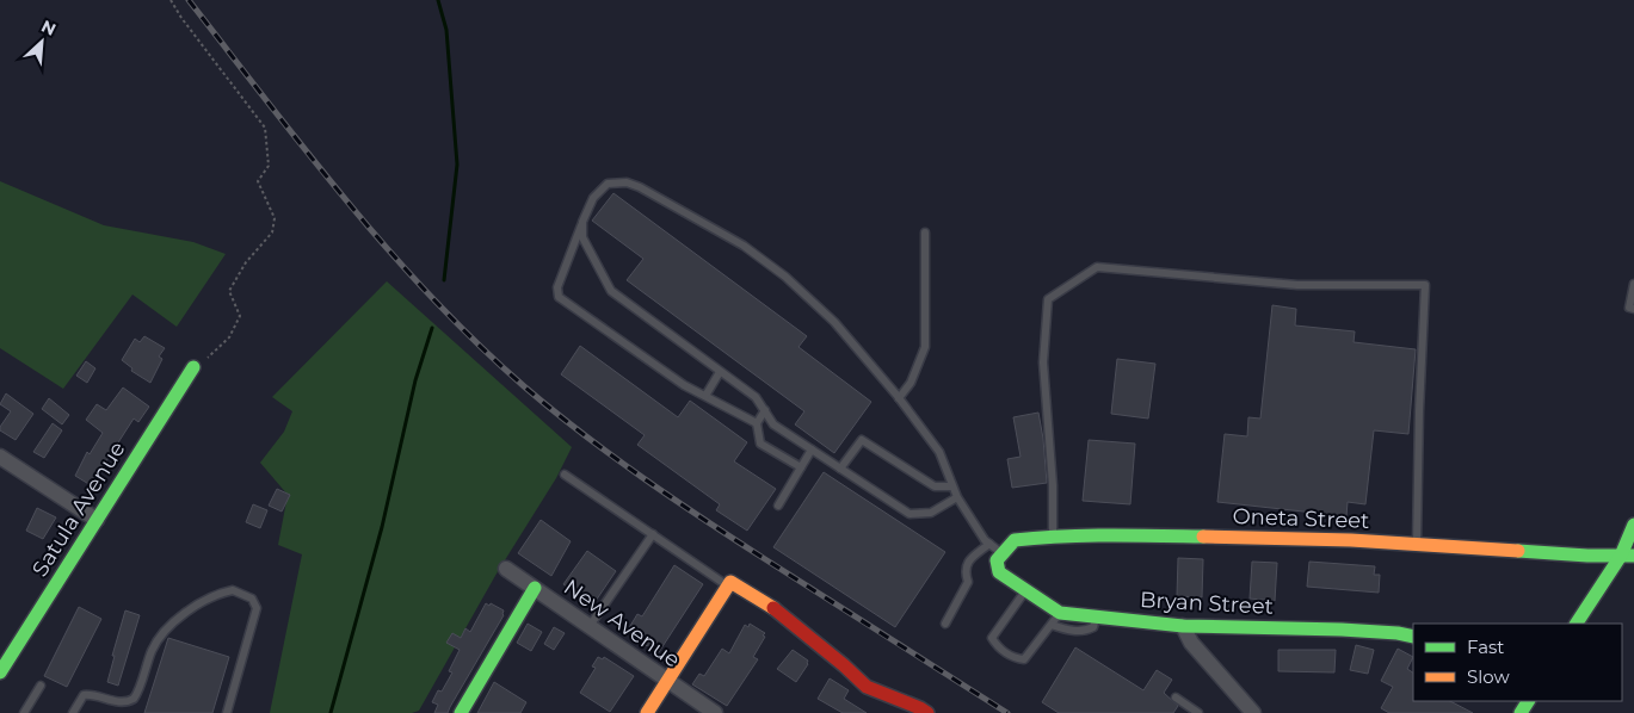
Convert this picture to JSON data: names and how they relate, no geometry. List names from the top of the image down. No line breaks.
{"streets":{"street":["Satula Avenue","Oneta Street","Bryan Street","New Avenue"]},"crossings":[["Oneta Street","Bryan Street"]],"legend":["Fast","Slow"],"north":"top right"}
